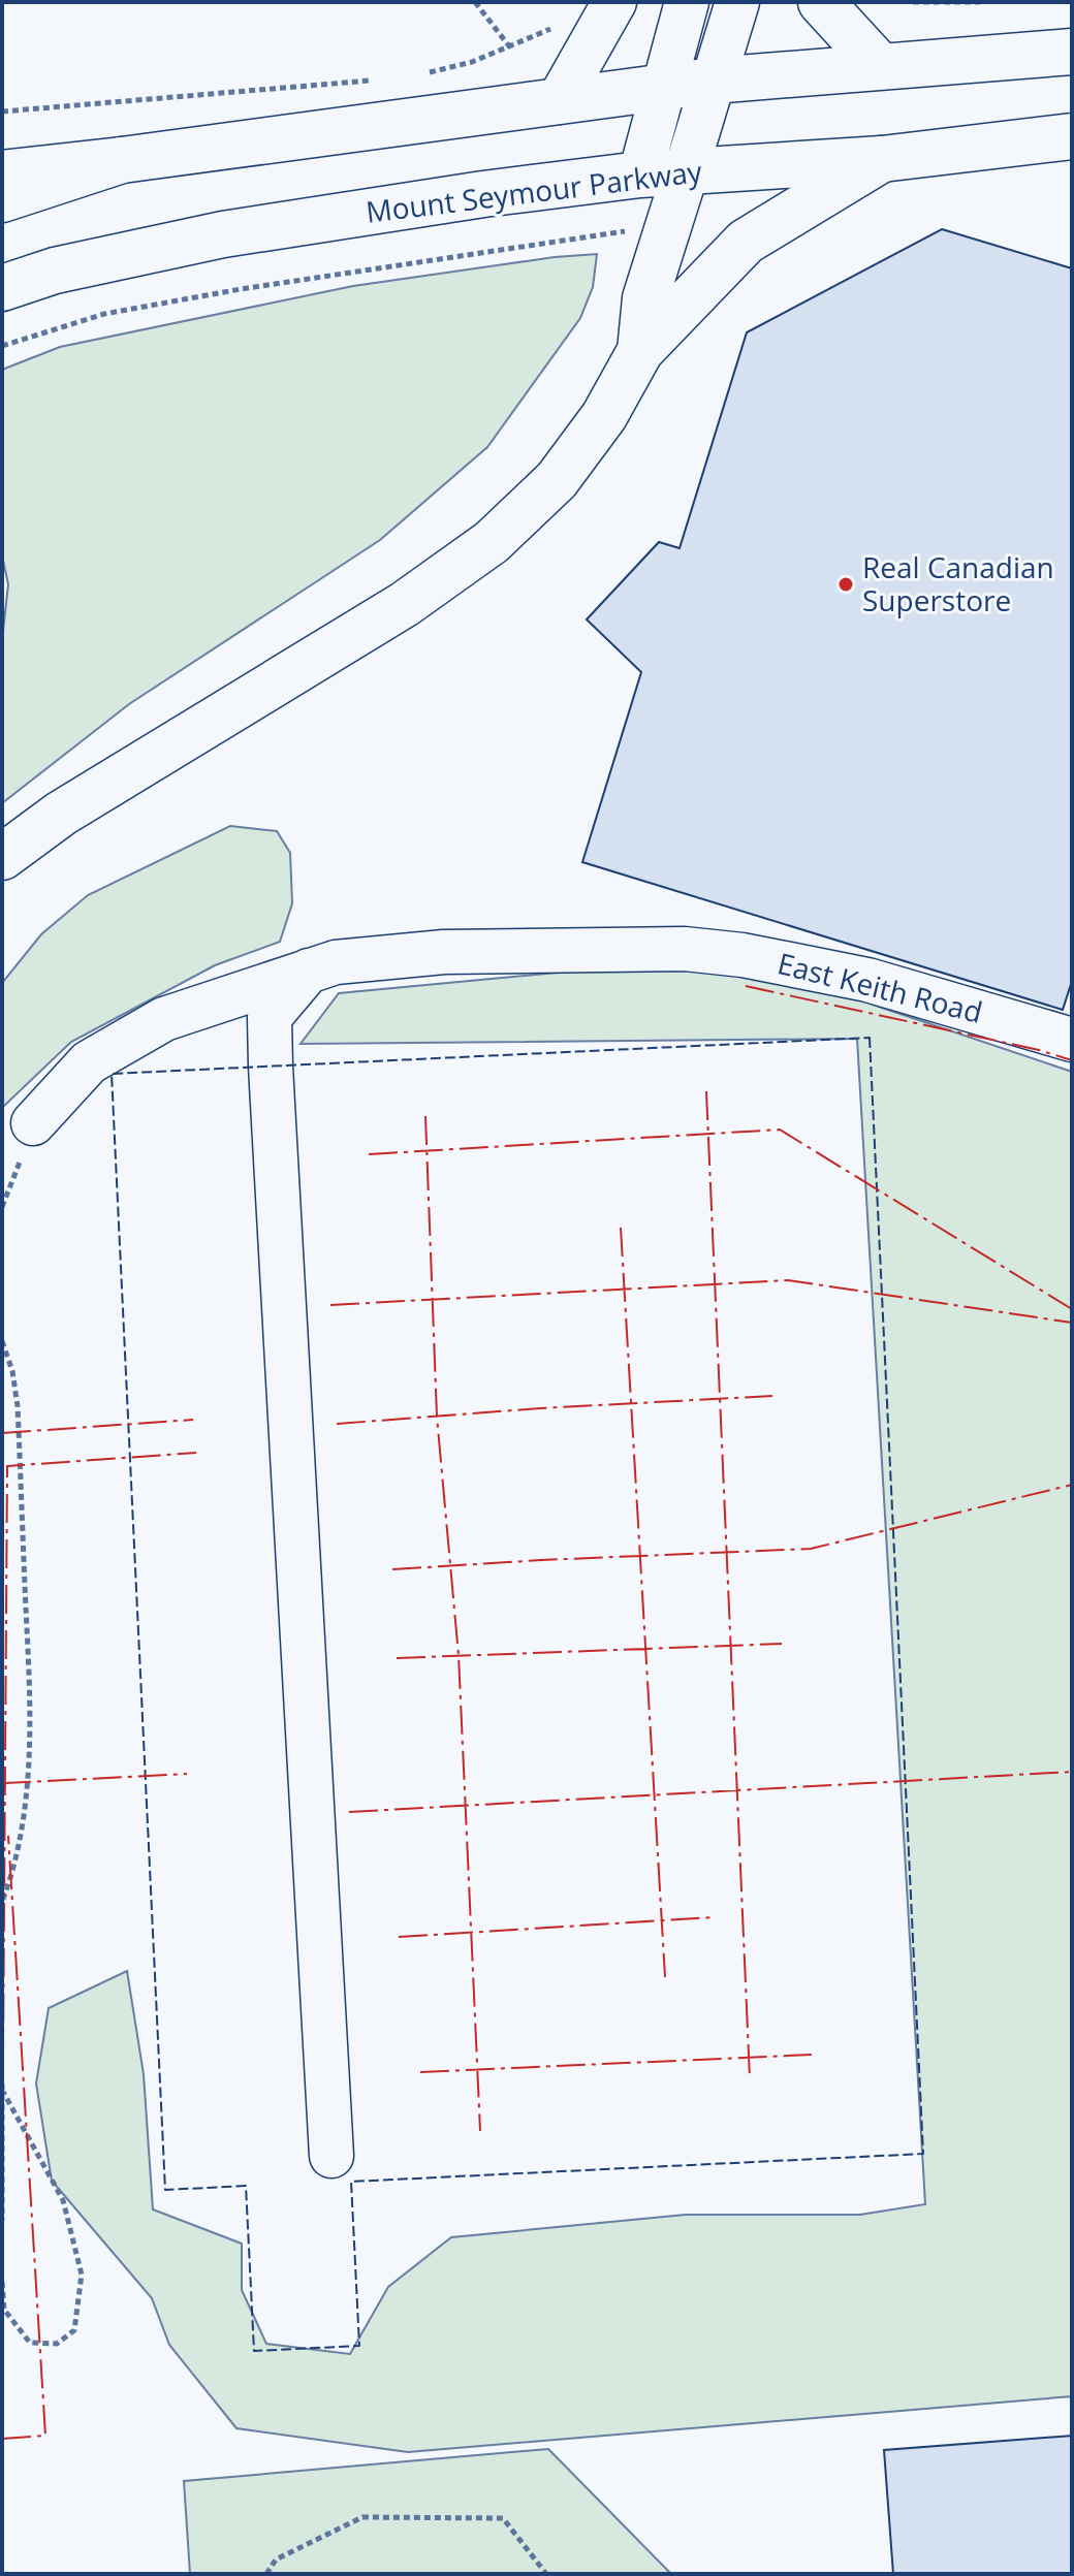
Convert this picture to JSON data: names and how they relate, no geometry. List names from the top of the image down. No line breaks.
{"streets":{"main road":["Mount Seymour Parkway"],"street":["East Keith Road"]},"places":["Real Canadian Superstore"]}
